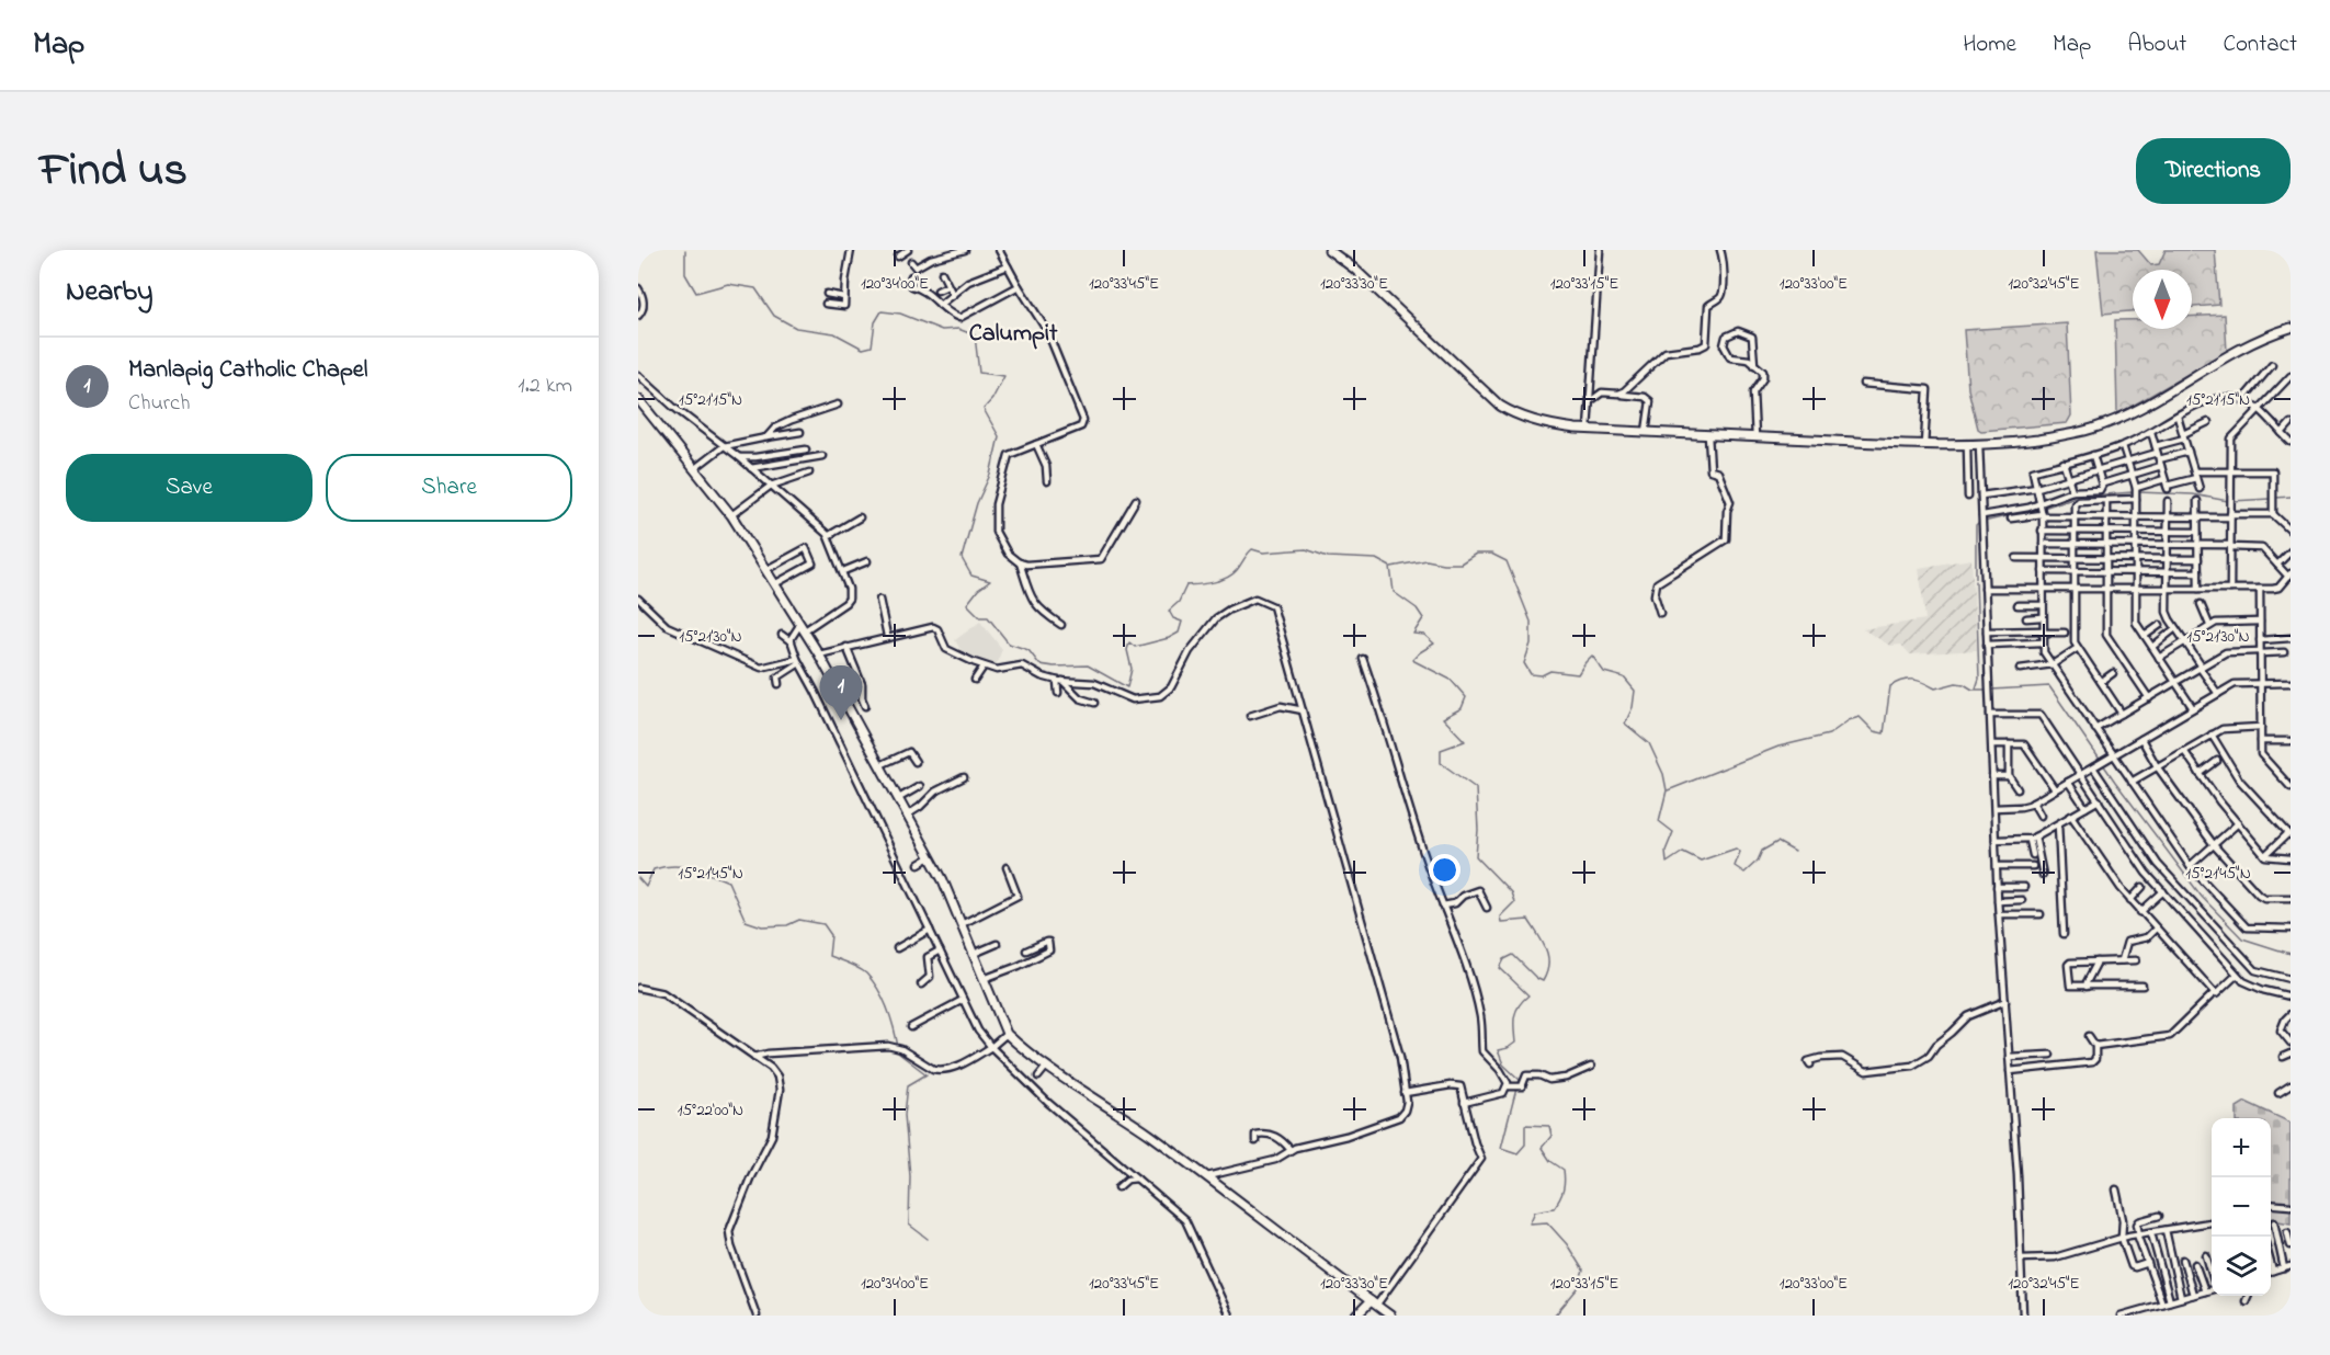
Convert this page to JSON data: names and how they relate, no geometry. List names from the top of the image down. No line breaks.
{"districts":["Calumpit"],"north":"bottom","page":{"header":"Map","nav":["Home","Map","About","Contact"],"title":"Find us","buttons":["Directions",["Save","Share"]],"heading":"Nearby","list":[{"mark":"1","name":"Manlapig Catholic Chapel","note":"Church","value":"1.2 km"}],"pins":"1","map_buttons":["+","−"]},"coordinates":["120°34'00\"E","120°33'45\"E","120°33'30\"E","120°33'15\"E","120°33'00\"E","120°32'45\"E","15°21'15\"N","15°21'30\"N","15°21'45\"N","15°22'00\"N"]}
